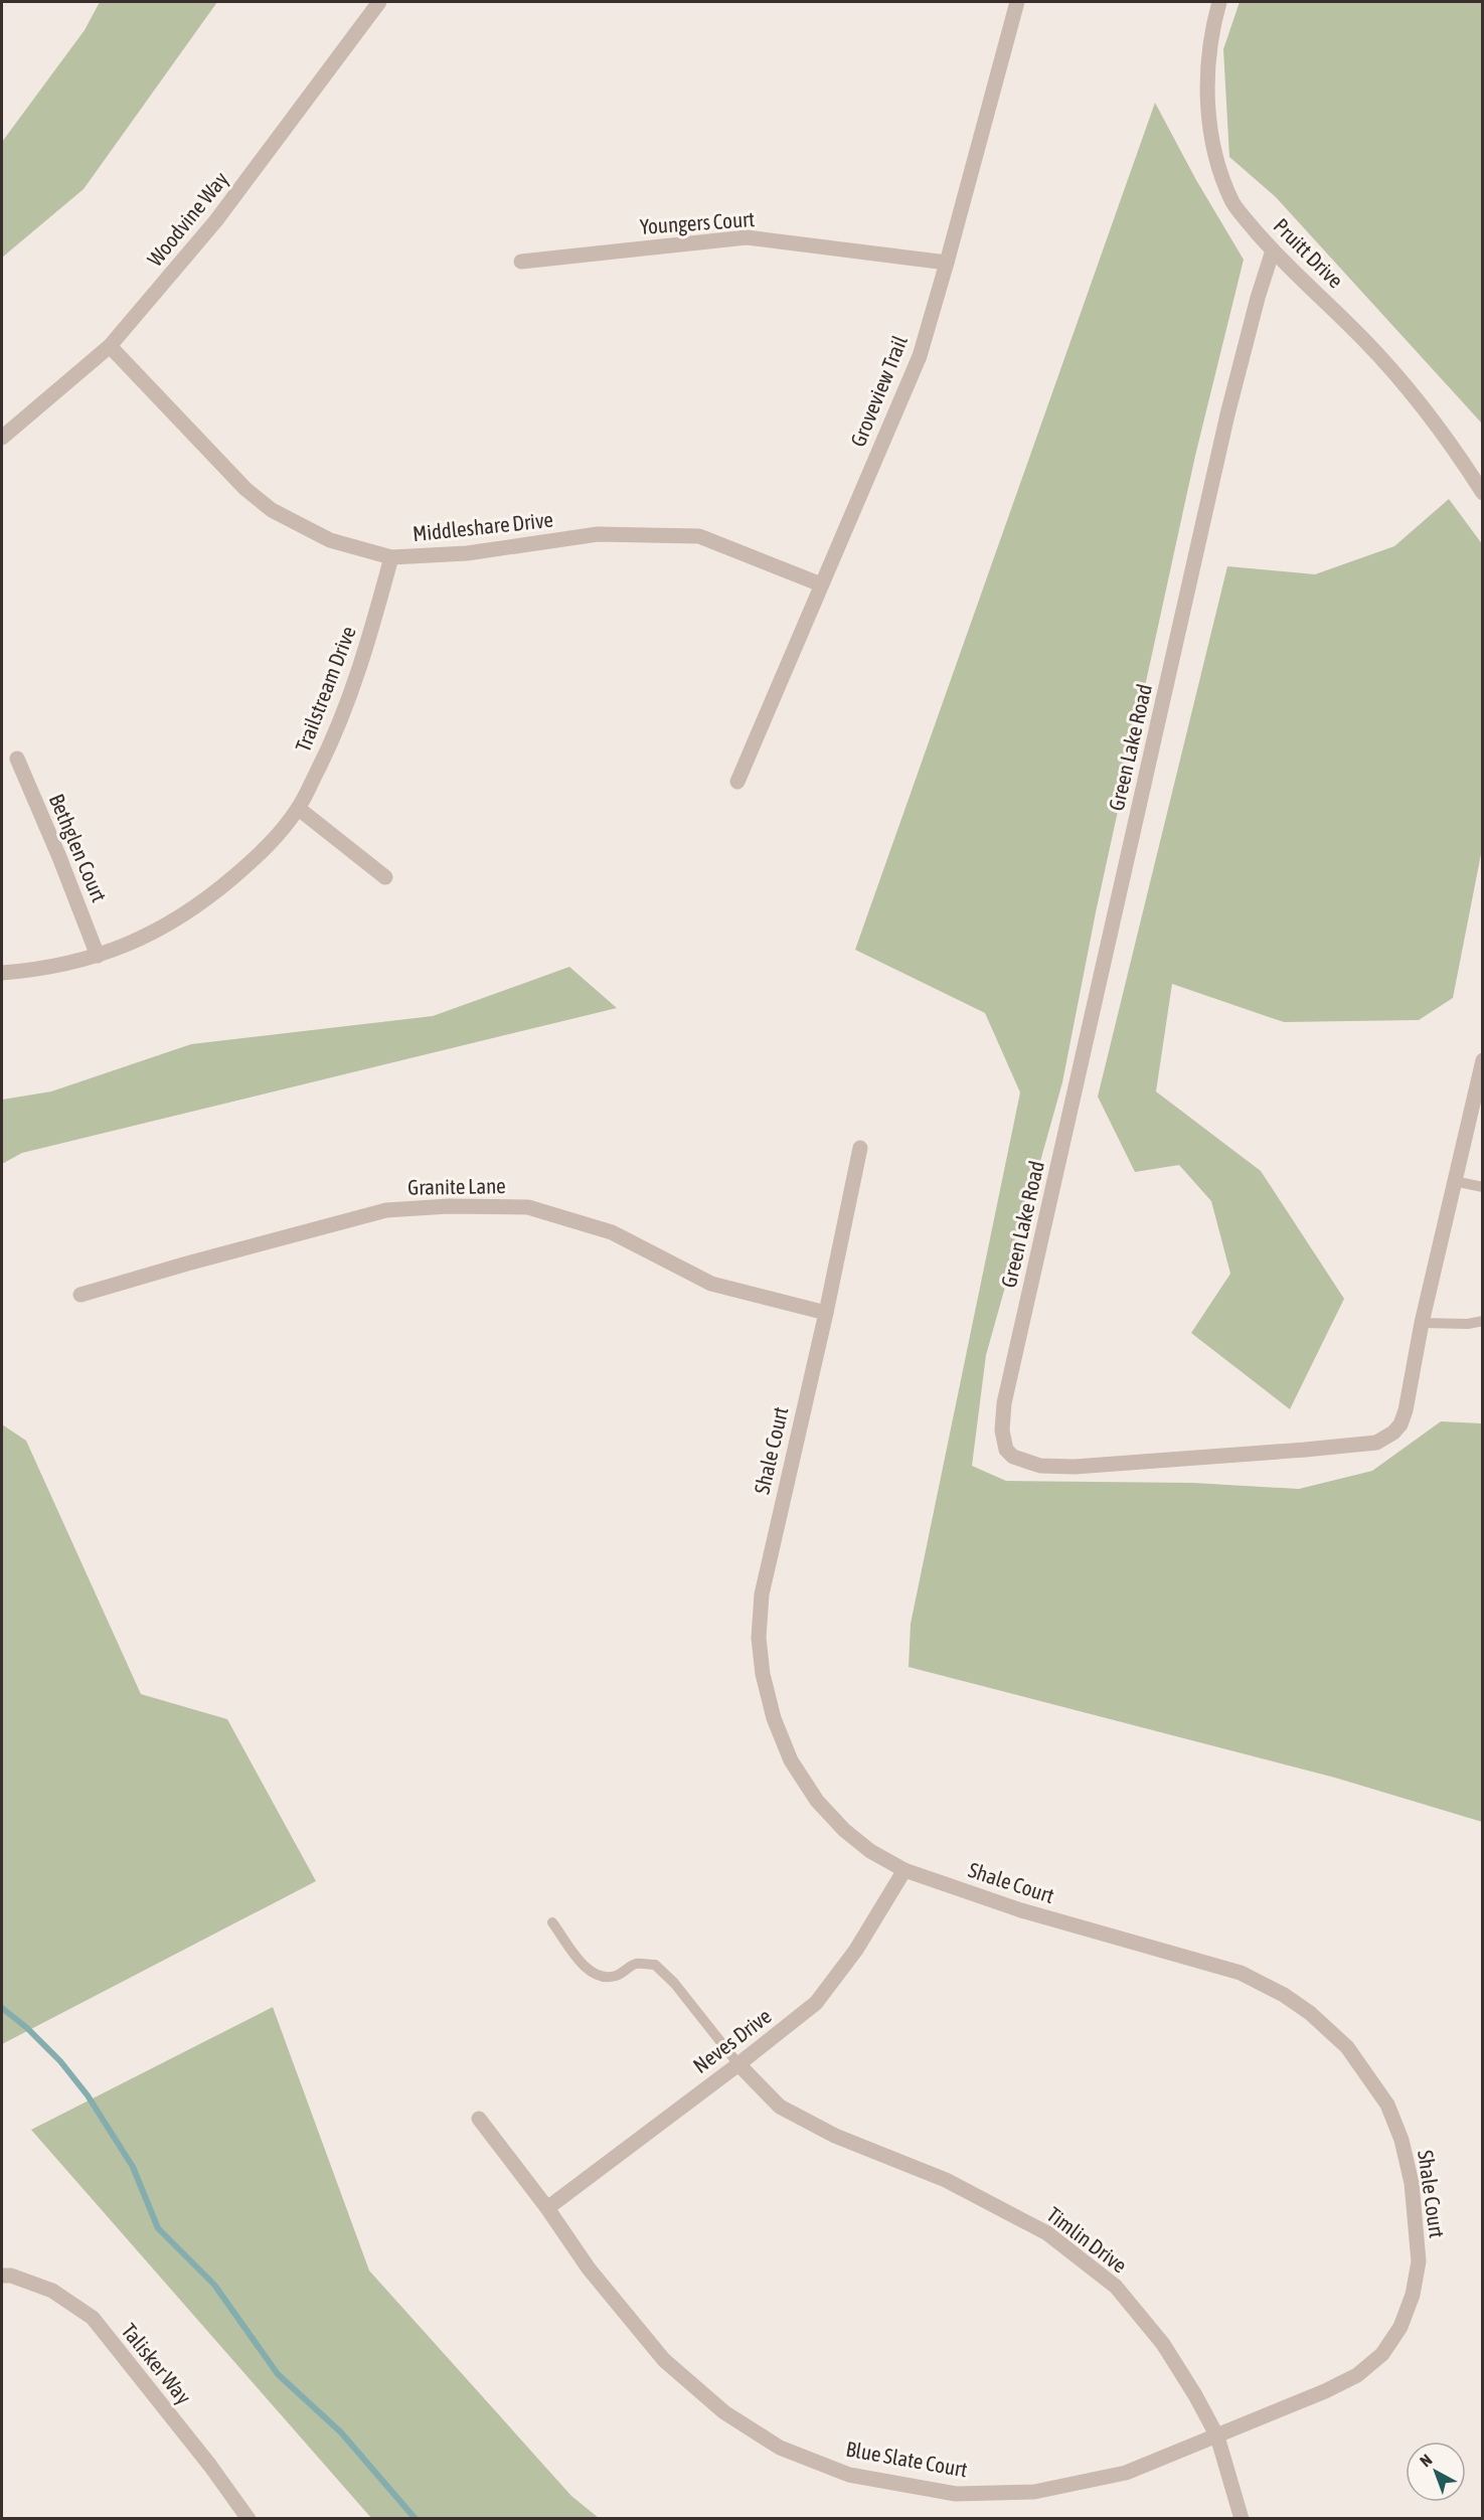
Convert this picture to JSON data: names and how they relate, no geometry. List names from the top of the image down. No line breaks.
{"streets":{"street":["Woodvine Way","Youngers Court","Pruitt Drive","Groveview Trail","Middleshare Drive","Trailstream Drive","Green Lake Road","Bethglen Court","Granite Lane","Shale Court","Neves Drive","Timlin Drive","Talisker Way","Blue Slate Court"]},"crossings":[["Woodvine Way","Middleshare Drive"],["Youngers Court","Groveview Trail"],["Pruitt Drive","Green Lake Road"],["Groveview Trail","Middleshare Drive"],["Middleshare Drive","Trailstream Drive"],["Trailstream Drive","Bethglen Court"],["Granite Lane","Shale Court"],["Shale Court","Neves Drive"],["Shale Court","Timlin Drive"],["Shale Court","Blue Slate Court"],["Neves Drive","Timlin Drive"],["Neves Drive","Blue Slate Court"],["Timlin Drive","Blue Slate Court"]],"north":"top left"}
